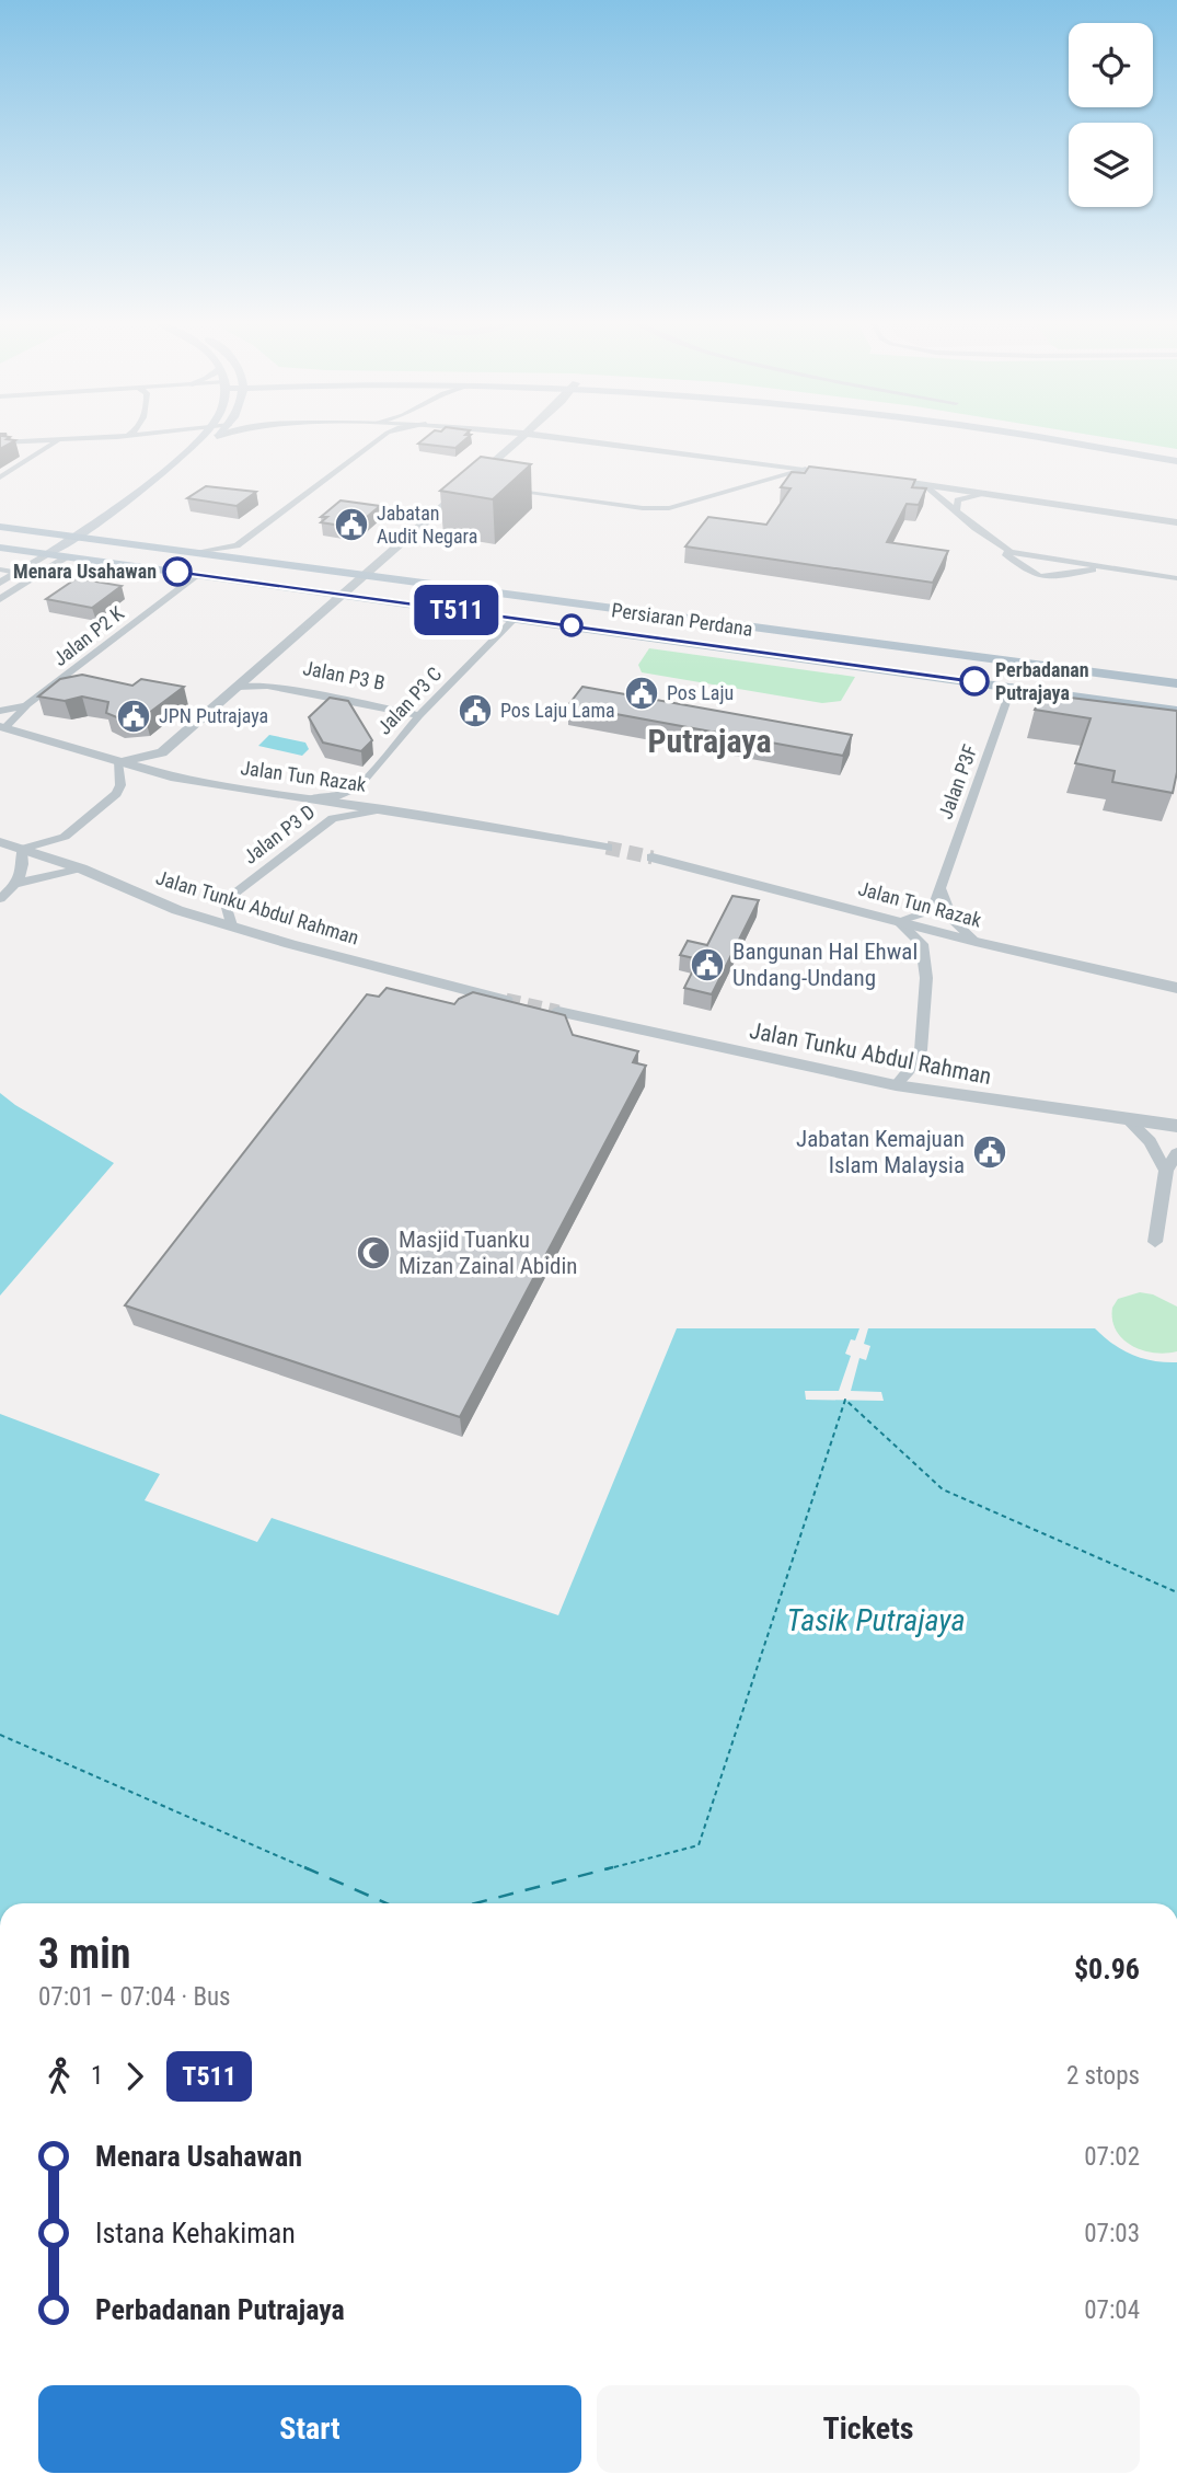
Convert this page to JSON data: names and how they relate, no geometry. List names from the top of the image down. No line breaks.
{"streets":{"main road":["Persiaran Perdana"],"street":["Jalan P2 K","Jalan P3 B","Jalan P3 C","Jalan Tun Razak","Jalan P3F","Jalan P3 D","Jalan Tunku Abdul Rahman"]},"crossings":[["Persiaran Perdana","Jalan P2 K"],["Persiaran Perdana","Jalan P3 C"],["Persiaran Perdana","Jalan P3F"],["Jalan P2 K","Jalan Tun Razak"],["Jalan P3 B","Jalan P3 C"],["Jalan P3 C","Jalan Tun Razak"],["Jalan Tun Razak","Jalan P3F"],["Jalan Tun Razak","Jalan P3 D"],["Jalan P3 D","Jalan Tunku Abdul Rahman"]],"districts":["Putrajaya"],"water":["Tasik Putrajaya"],"places":{"public building":["Jabatan Audit Negara","Pos Laju","Pos Laju Lama","JPN Putrajaya","Bangunan Hal Ehwal Undang-Undang","Jabatan Kemajuan Islam Malaysia"],"other":["Menara Usahawan","Perbadanan Putrajaya"],"mosque":["Masjid Tuanku Mizan Zainal Abidin"]},"lines":["bus line T511"],"page":{"on_map":"T511","heading":["3 min","07:01 – 07:04 · Bus","$0.96"],"legs":["1","T511","2 stops"],"list":[{"name":"Menara Usahawan","value":"07:02"},{"name":"Istana Kehakiman","value":"07:03"},{"name":"Perbadanan Putrajaya","value":"07:04"}],"buttons":["Start","Tickets"]}}
